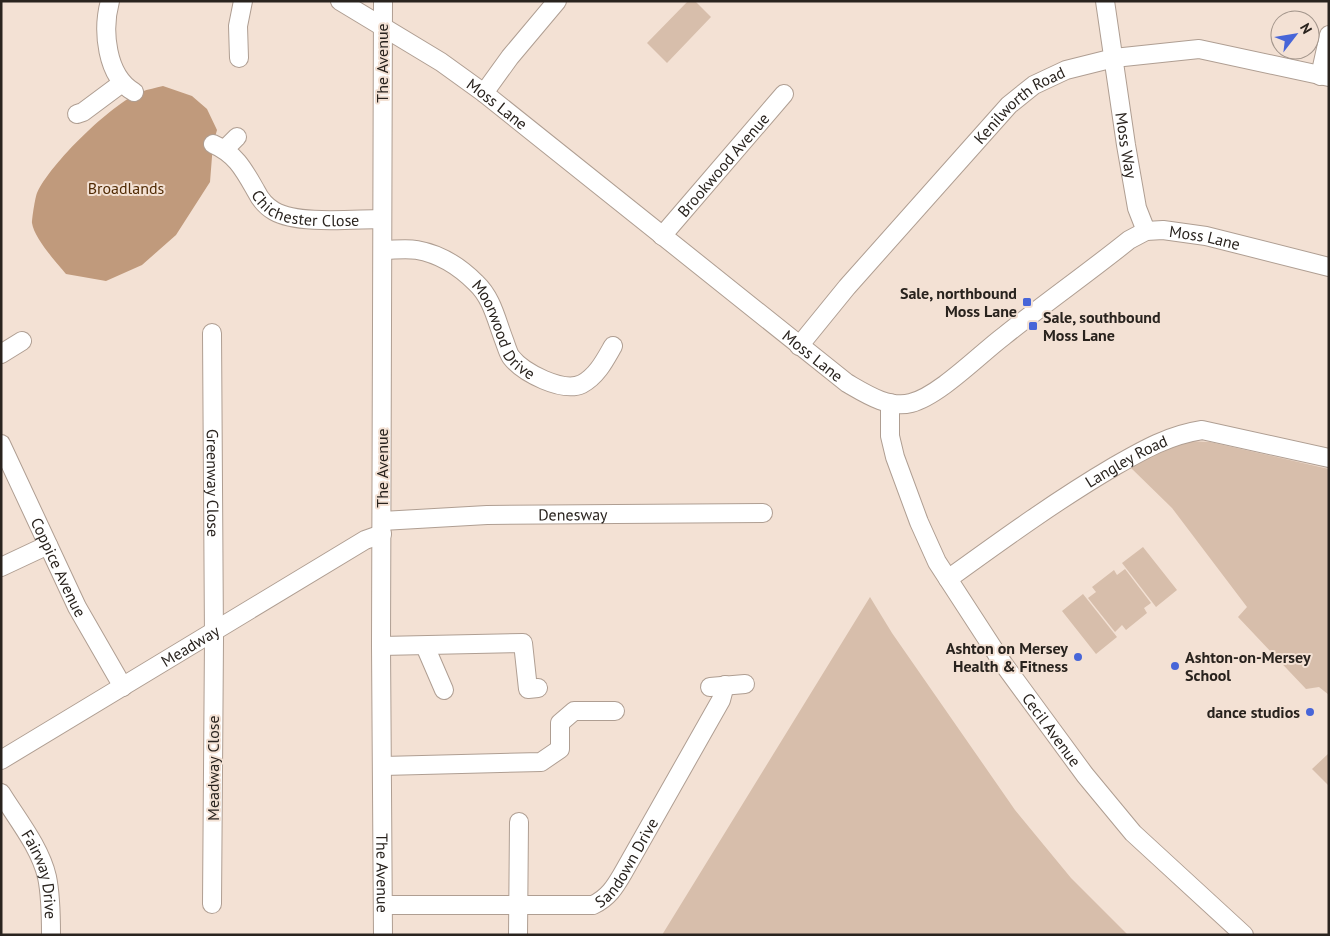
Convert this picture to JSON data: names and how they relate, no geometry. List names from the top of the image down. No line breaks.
{"streets":{"street":["The Avenue","Moss Lane","Kenilworth Road","Moss Way","Brookwood Avenue","Chichester Close","Moorwood Drive","Langley Road","Greenway Close","Denesway","Coppice Avenue","Meadway","Cecil Avenue","Meadway Close","Sandown Drive","Fairway Drive"]},"crossings":[["The Avenue","Moss Lane"],["The Avenue","Chichester Close"],["The Avenue","Moorwood Drive"],["The Avenue","Denesway"],["The Avenue","Meadway"],["The Avenue","Sandown Drive"],["Moss Lane","Kenilworth Road"],["Moss Lane","Moss Way"],["Moss Lane","Brookwood Avenue"],["Moss Lane","Cecil Avenue"],["Kenilworth Road","Moss Way"],["Langley Road","Cecil Avenue"],["Greenway Close","Meadway"],["Greenway Close","Meadway Close"],["Denesway","Meadway"],["Coppice Avenue","Meadway"],["Meadway","Meadway Close"]],"parks":["Broadlands"],"places":{"transit":["Sale, northbound Moss Lane","Sale, southbound Moss Lane"],"other":["Ashton on Mersey Health & Fitness","Ashton-on-Mersey School","dance studios"]},"north":"top right"}
